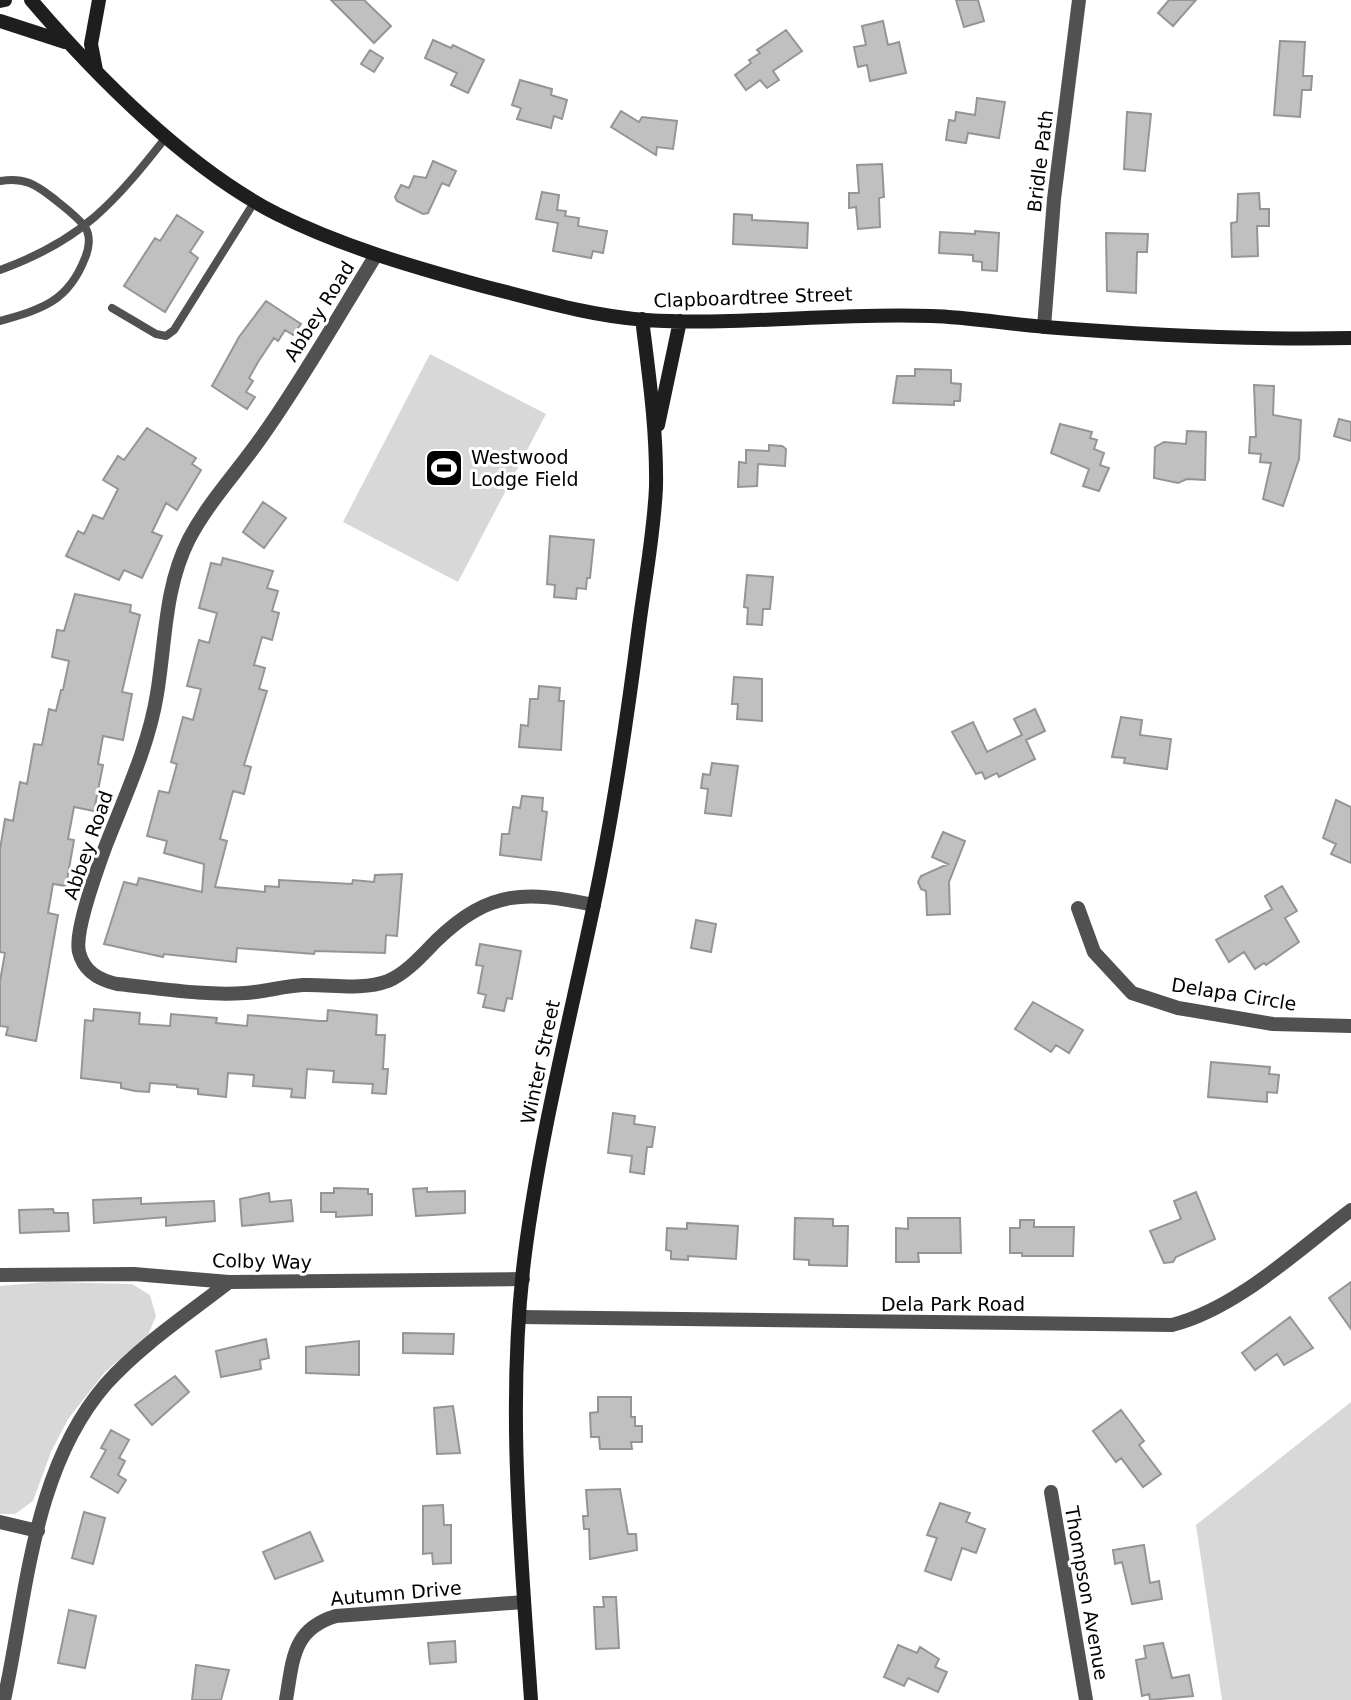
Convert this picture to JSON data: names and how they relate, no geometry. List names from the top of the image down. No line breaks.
{"streets":{"street":["Bridle Path","Clapboardtree Street","Abbey Road","Delapa Circle","Winter Street","Colby Way","Dela Park Road","Autumn Drive","Thompson Avenue"]},"crossings":[["Bridle Path","Clapboardtree Street"],["Clapboardtree Street","Abbey Road"],["Clapboardtree Street","Winter Street"],["Abbey Road","Winter Street"],["Winter Street","Colby Way"],["Winter Street","Dela Park Road"],["Winter Street","Autumn Drive"]],"places":{"sports":["Westwood Lodge Field"]}}
